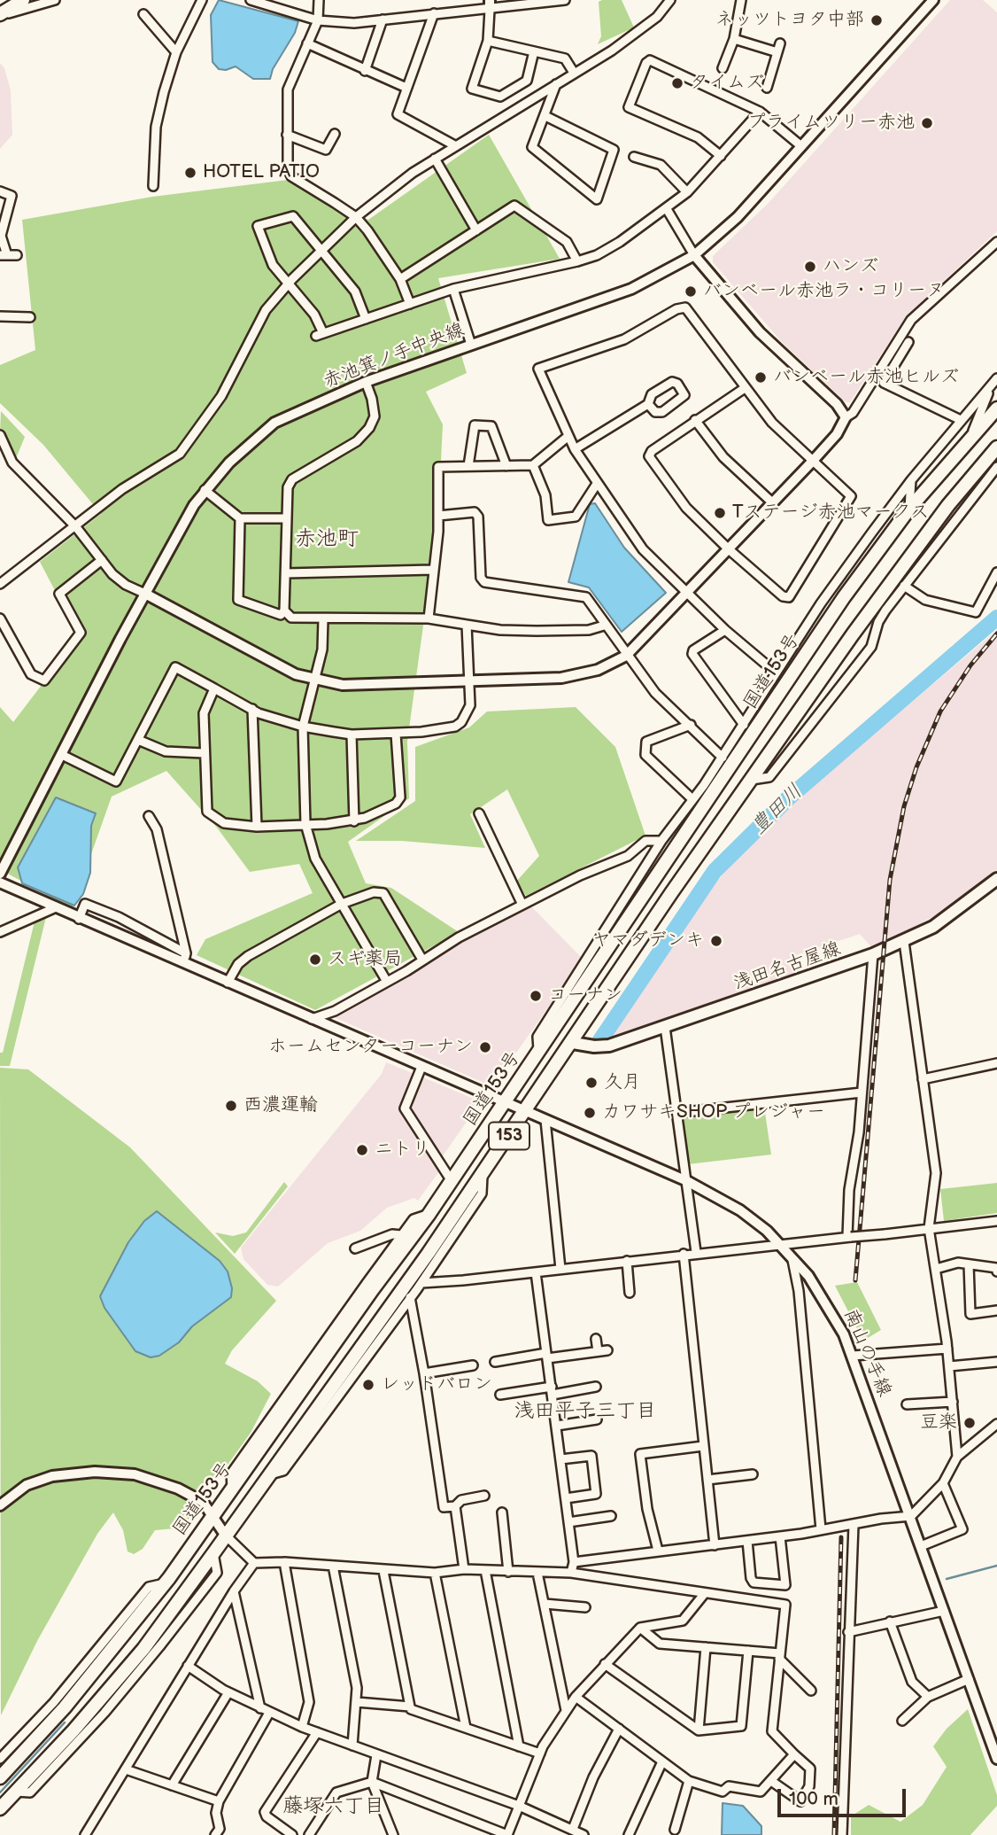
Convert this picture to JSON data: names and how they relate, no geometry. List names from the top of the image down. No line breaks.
{"streets":{"main road":["国道153号","浅田名古屋線","153"],"street":["赤池箕ノ手中央線","南山の手線"]},"crossings":[["国道153号","浅田名古屋線"],["国道153号","153"],["国道153号","南山の手線"]],"districts":["赤池町","浅田平子三丁目","藤塚六丁目"],"water":["豊田川"],"places":["ネッツトヨタ中部","タイムズ","プライムツリー赤池","HOTEL PATIO","ハンズ","バンベール赤池ラ・コリーヌ","バンベール赤池ヒルズ","Tステージ赤池マークス","ヤマダデンキ","スギ薬局","コーナン","ホームセンターコーナン","久月","西濃運輸","カワサキSHOP プレジャー","ニトリ","レッドバロン","豆楽"],"scale_bar":"100 m"}
